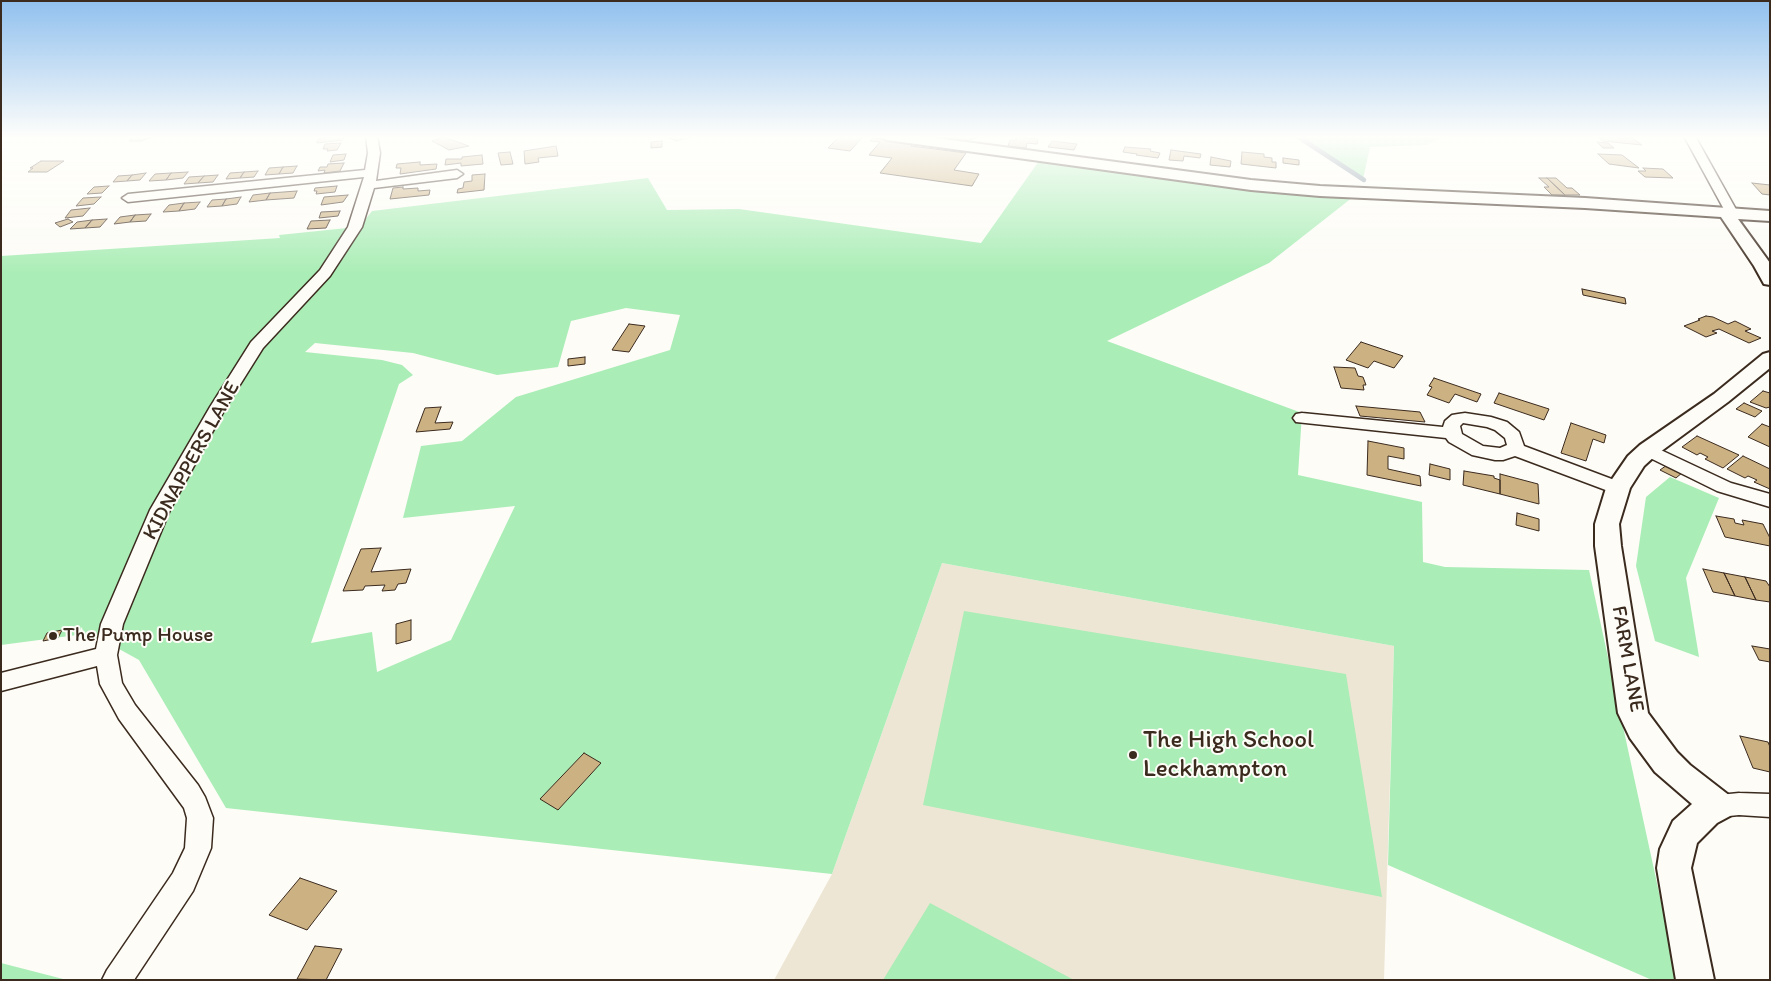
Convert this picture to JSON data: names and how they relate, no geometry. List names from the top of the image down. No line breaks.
{"streets":{"street":["KIDNAPPERS LANE","FARM LANE"]},"places":["The Pump House","The High School Leckhampton"]}
